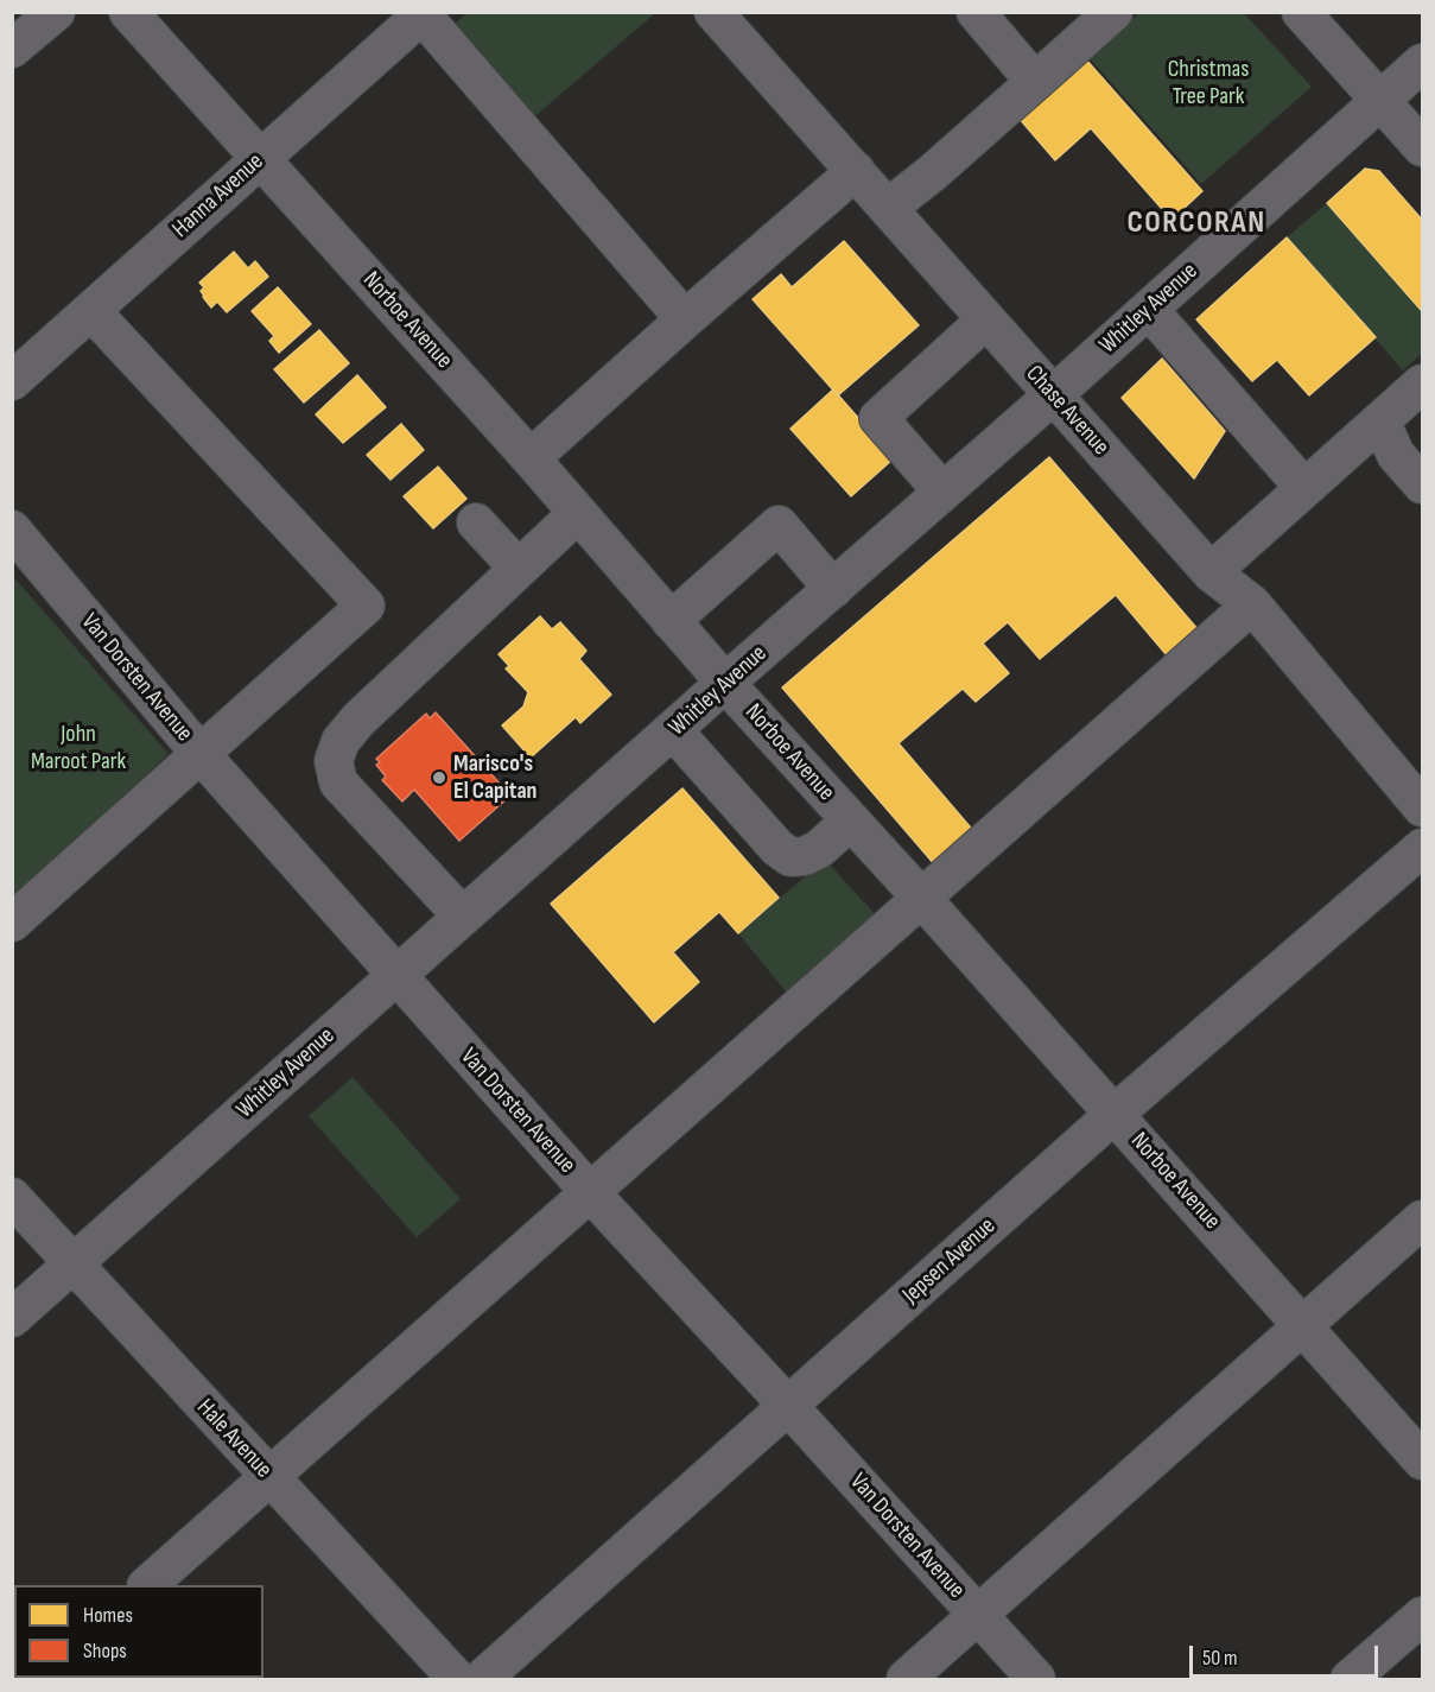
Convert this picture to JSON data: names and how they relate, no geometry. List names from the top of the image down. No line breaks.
{"streets":{"street":["Hanna Avenue","Whitley Avenue","Norboe Avenue","Chase Avenue","Van Dorsten Avenue","Jepsen Avenue","Hale Avenue"]},"crossings":[["Hanna Avenue","Norboe Avenue"],["Whitley Avenue","Norboe Avenue"],["Whitley Avenue","Chase Avenue"],["Whitley Avenue","Van Dorsten Avenue"],["Whitley Avenue","Hale Avenue"],["Norboe Avenue","Jepsen Avenue"],["Van Dorsten Avenue","Jepsen Avenue"]],"districts":["CORCORAN"],"parks":["Christmas Tree Park","John Maroot Park"],"places":["Marisco's El Capitan"],"legend":["Homes","Shops"],"scale_bar":"50 m"}
